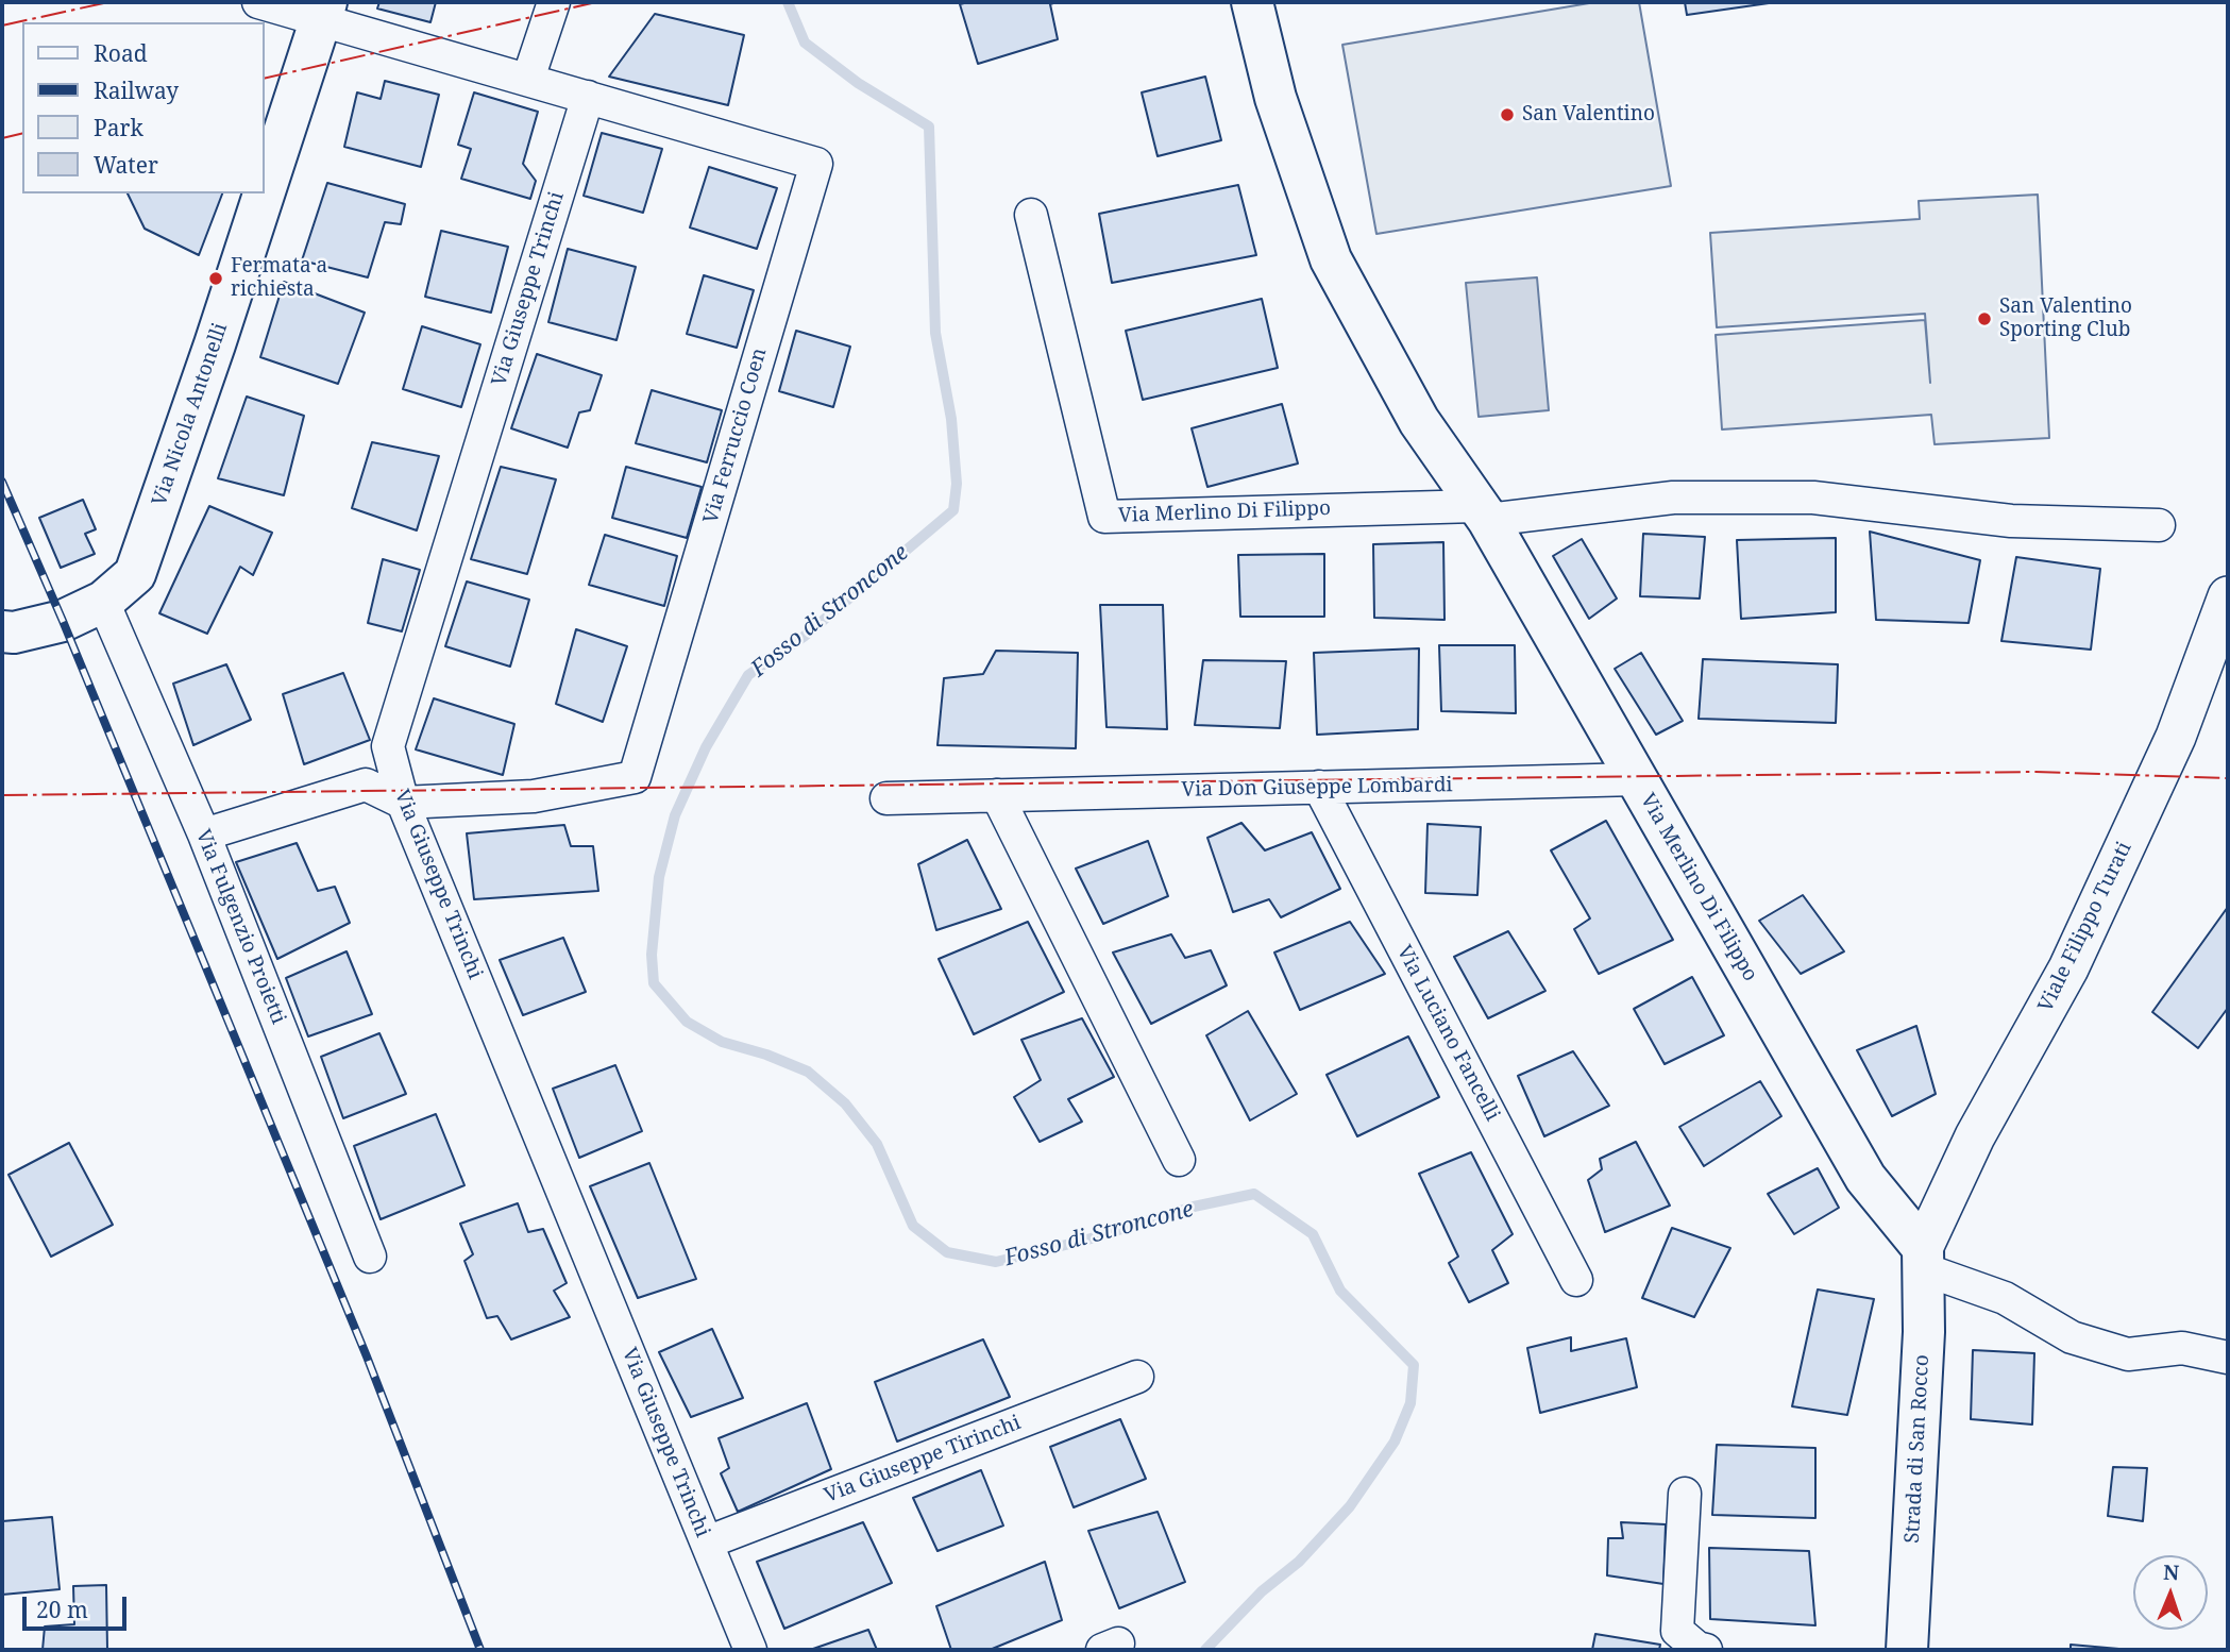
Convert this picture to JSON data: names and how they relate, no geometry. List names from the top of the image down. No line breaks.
{"streets":{"main road":["Via Nicola Antonelli","Via Merlino Di Filippo","Strada di San Rocco"],"street":["Via Giuseppe Trinchi","Via Ferruccio Coen","Via Don Giuseppe Lombardi","Via Fulgenzio Proietti","Viale Filippo Turati","Via Luciano Fancelli","Via Giuseppe Tirinchi"]},"crossings":[["Via Giuseppe Trinchi","Via Ferruccio Coen"],["Via Giuseppe Trinchi","Via Giuseppe Tirinchi"],["Via Nicola Antonelli","Via Ferruccio Coen"],["Via Nicola Antonelli","Via Fulgenzio Proietti"],["Via Ferruccio Coen","Via Fulgenzio Proietti"],["Via Merlino Di Filippo","Via Don Giuseppe Lombardi"],["Via Merlino Di Filippo","Viale Filippo Turati"],["Via Merlino Di Filippo","Strada di San Rocco"],["Via Don Giuseppe Lombardi","Via Luciano Fancelli"],["Viale Filippo Turati","Strada di San Rocco"]],"water":["Fosso di Stroncone"],"places":["San Valentino","Fermata a richiesta","San Valentino Sporting Club"],"legend":["Road","Railway","Park","Water"],"scale_bar":"20 m","north":"top"}
